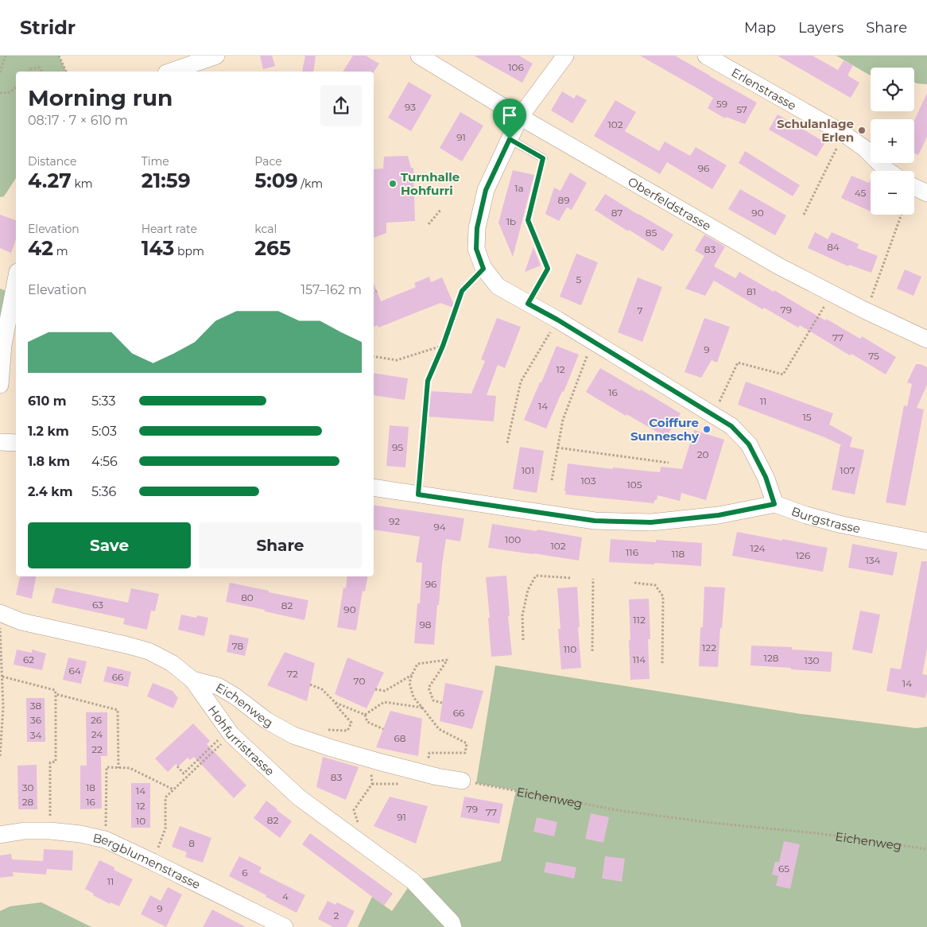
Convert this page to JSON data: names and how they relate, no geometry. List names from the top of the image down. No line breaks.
{"streets":{"street":["Erlenstrasse","Oberfeldstrasse","Burgstrasse","Eichenweg","Hohfurristrasse","Bergblumenstrasse"]},"crossings":[["Eichenweg","Hohfurristrasse"]],"places":["Schulanlage Erlen","Turnhalle Hohfurri","Coiffure Sunneschy"],"house_numbers":["106","59","93","57","102","91","96","1a","45","89","87","90","1b","85","84","83","5","81","79","7","77","9","75","12","16","11","14","15","95","20","101","107","103","105","92","94","100","102","124","116","118","126","134","96","80","63","82","90","112","98","78","122","110","128","62","114","130","64","72","66","70","14","38","66","36","26","24","34","68","22","83","30","18","14","28","16","12","79","77","91","82","10","8","65","6","11","4","9","2"],"page":{"header":"Stridr","nav":["Map","Layers","Share"],"map_buttons":["+","−"],"heading":["Morning run","08:17 · 7 × 610 m"],"stats":[["Distance","4.27 km"],["Time","21:59"],["Pace","5:09 /km"],["Elevation","42 m"],["Heart rate","143 bpm"],["kcal","265"]],"chart":["Elevation","157–162 m"],"list":[{"name":"610 m","note":"5:33"},{"name":"1.2 km","note":"5:03"},{"name":"1.8 km","note":"4:56"},{"name":"2.4 km","note":"5:36"}],"buttons":["Save","Share"]}}
